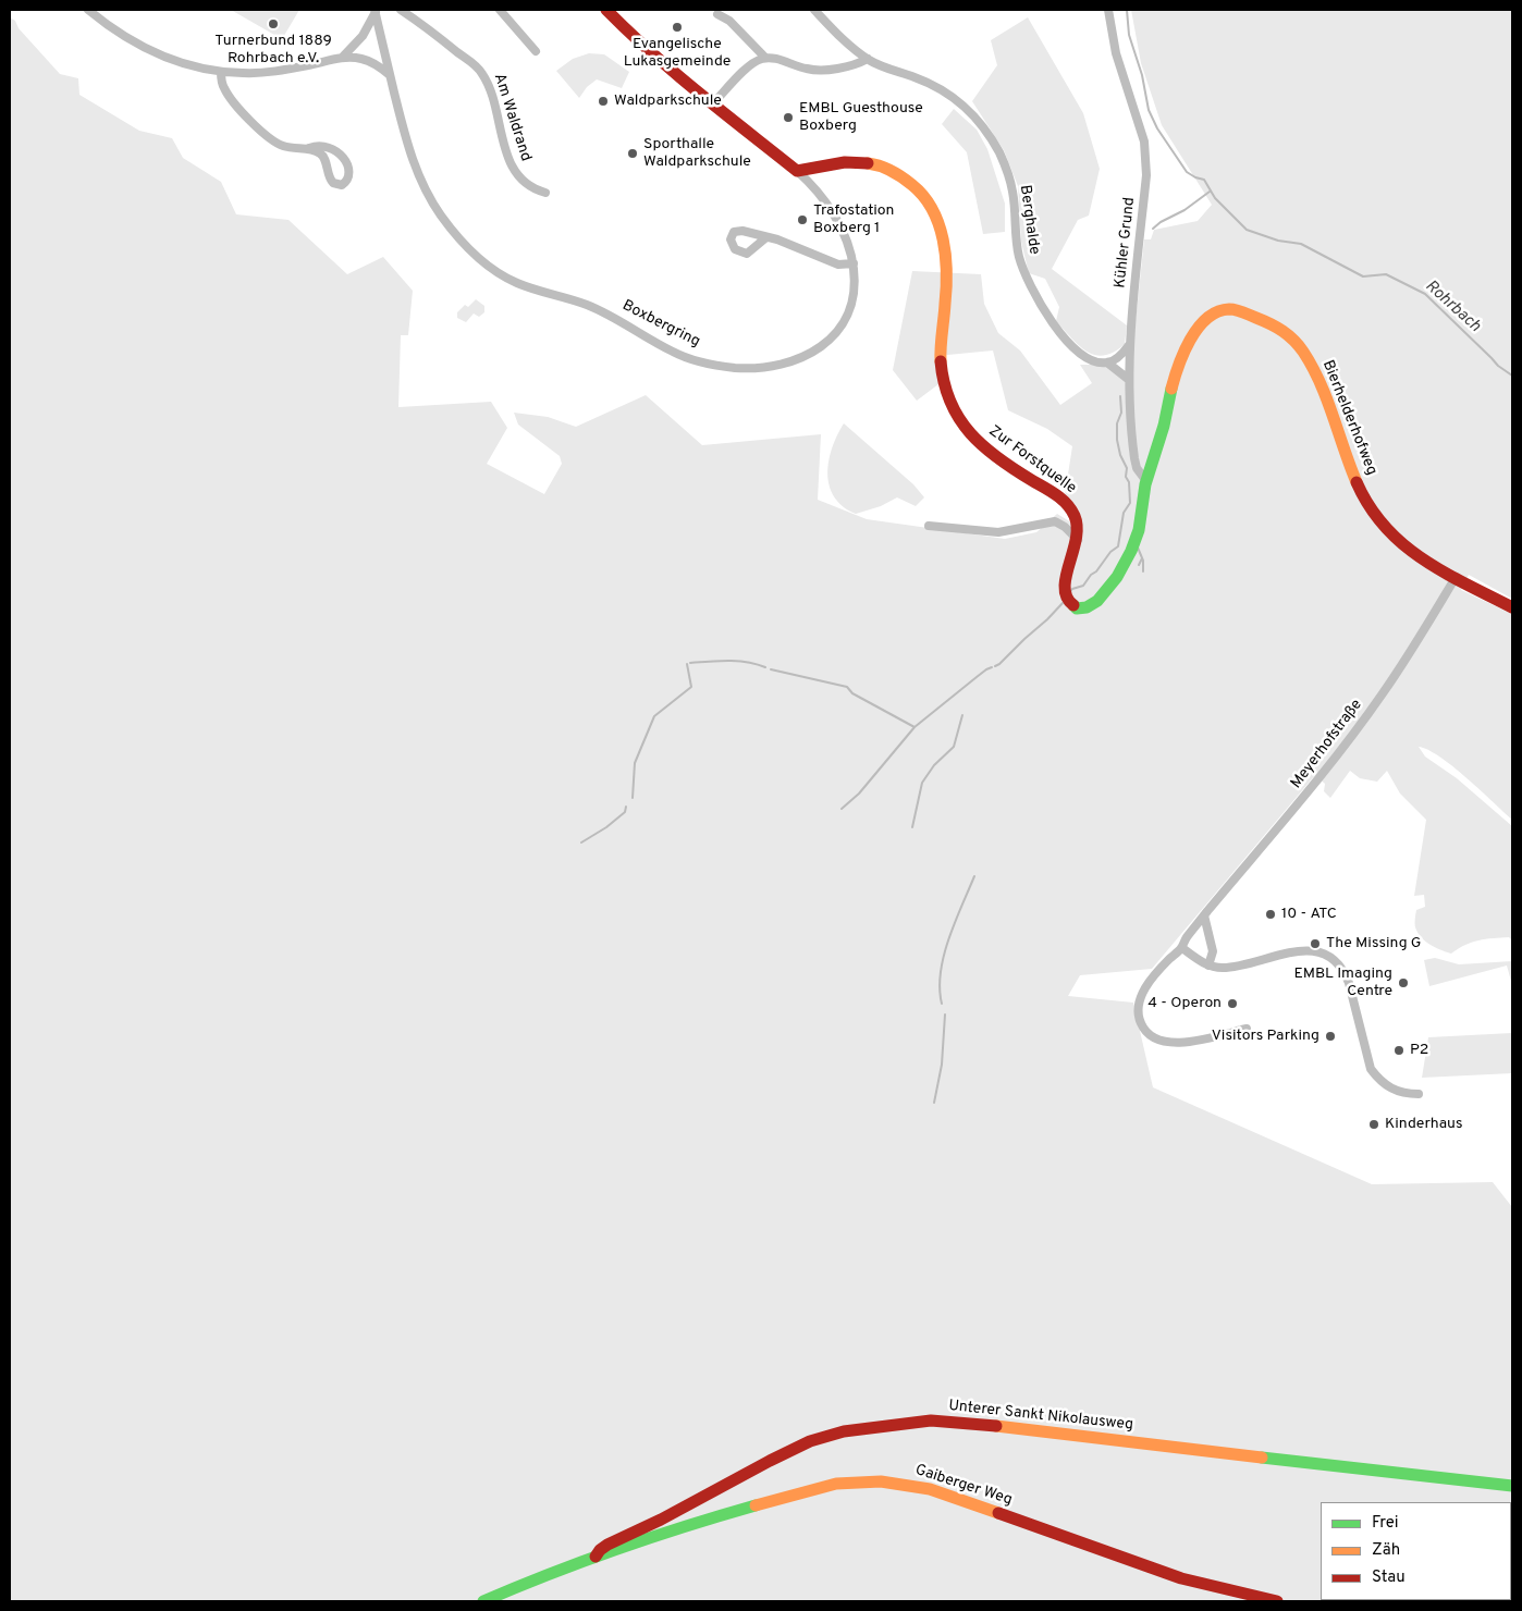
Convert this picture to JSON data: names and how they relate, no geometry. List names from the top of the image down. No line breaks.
{"streets":{"street":["Am Waldrand","Berghalde","Kühler Grund","Boxbergring","Bierhelderhofweg","Zur Forstquelle","Meyerhofstraße","Unterer Sankt Nikolausweg","Gaiberger Weg"]},"crossings":[["Berghalde","Kühler Grund"],["Kühler Grund","Bierhelderhofweg"],["Kühler Grund","Zur Forstquelle"],["Boxbergring","Zur Forstquelle"],["Bierhelderhofweg","Zur Forstquelle"],["Bierhelderhofweg","Meyerhofstraße"],["Unterer Sankt Nikolausweg","Gaiberger Weg"]],"water":["Rohrbach"],"places":["Turnerbund 1889 Rohrbach e.V.","Evangelische Lukasgemeinde","Waldparkschule","EMBL Guesthouse Boxberg","Sporthalle Waldparkschule","Trafostation Boxberg 1","10 - ATC","The Missing G","EMBL Imaging Centre","4 - Operon","Visitors Parking","P2","Kinderhaus"],"legend":["Frei","Zäh","Stau"]}
